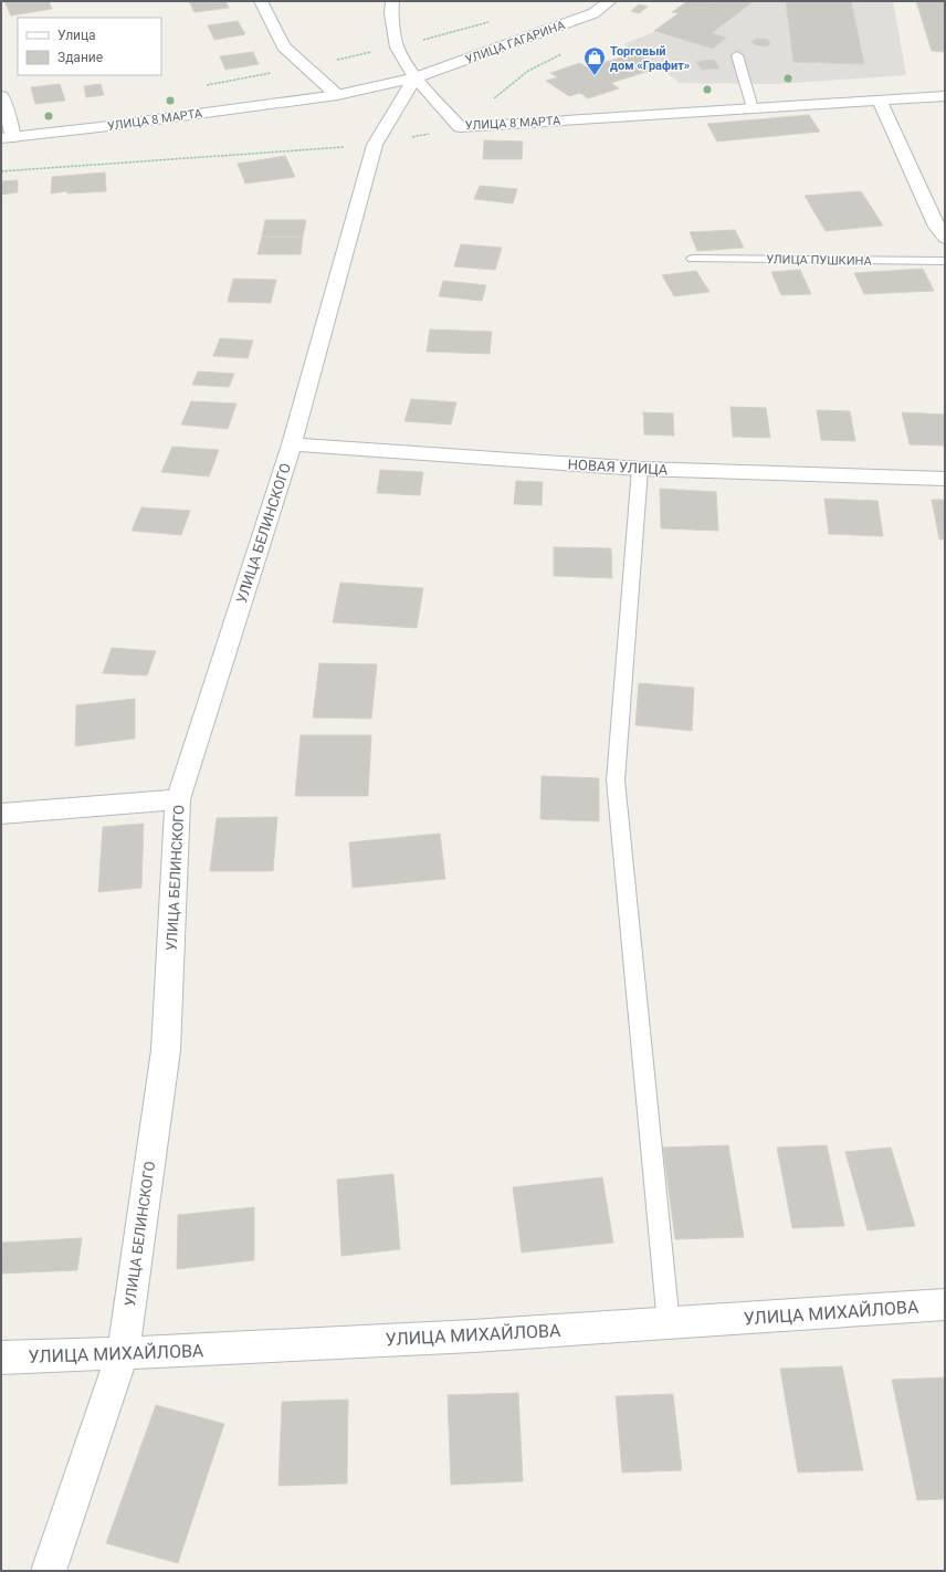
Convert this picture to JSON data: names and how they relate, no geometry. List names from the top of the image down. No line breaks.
{"streets":{"street":["УЛИЦА ГАГАРИНА","УЛИЦА 8 МАРТА","НОВАЯ УЛИЦА","УЛИЦА БЕЛИНСКОГО","УЛИЦА МИХАЙЛОВА"],"lane":["УЛИЦА ПУШКИНА"]},"crossings":[["УЛИЦА ГАГАРИНА","УЛИЦА 8 МАРТА"],["УЛИЦА ГАГАРИНА","УЛИЦА БЕЛИНСКОГО"],["УЛИЦА 8 МАРТА","УЛИЦА БЕЛИНСКОГО"],["НОВАЯ УЛИЦА","УЛИЦА БЕЛИНСКОГО"],["УЛИЦА БЕЛИНСКОГО","УЛИЦА МИХАЙЛОВА"]],"places":{"shop":["Торговый дом «Графит»"]},"legend":["Улица","Здание"]}
